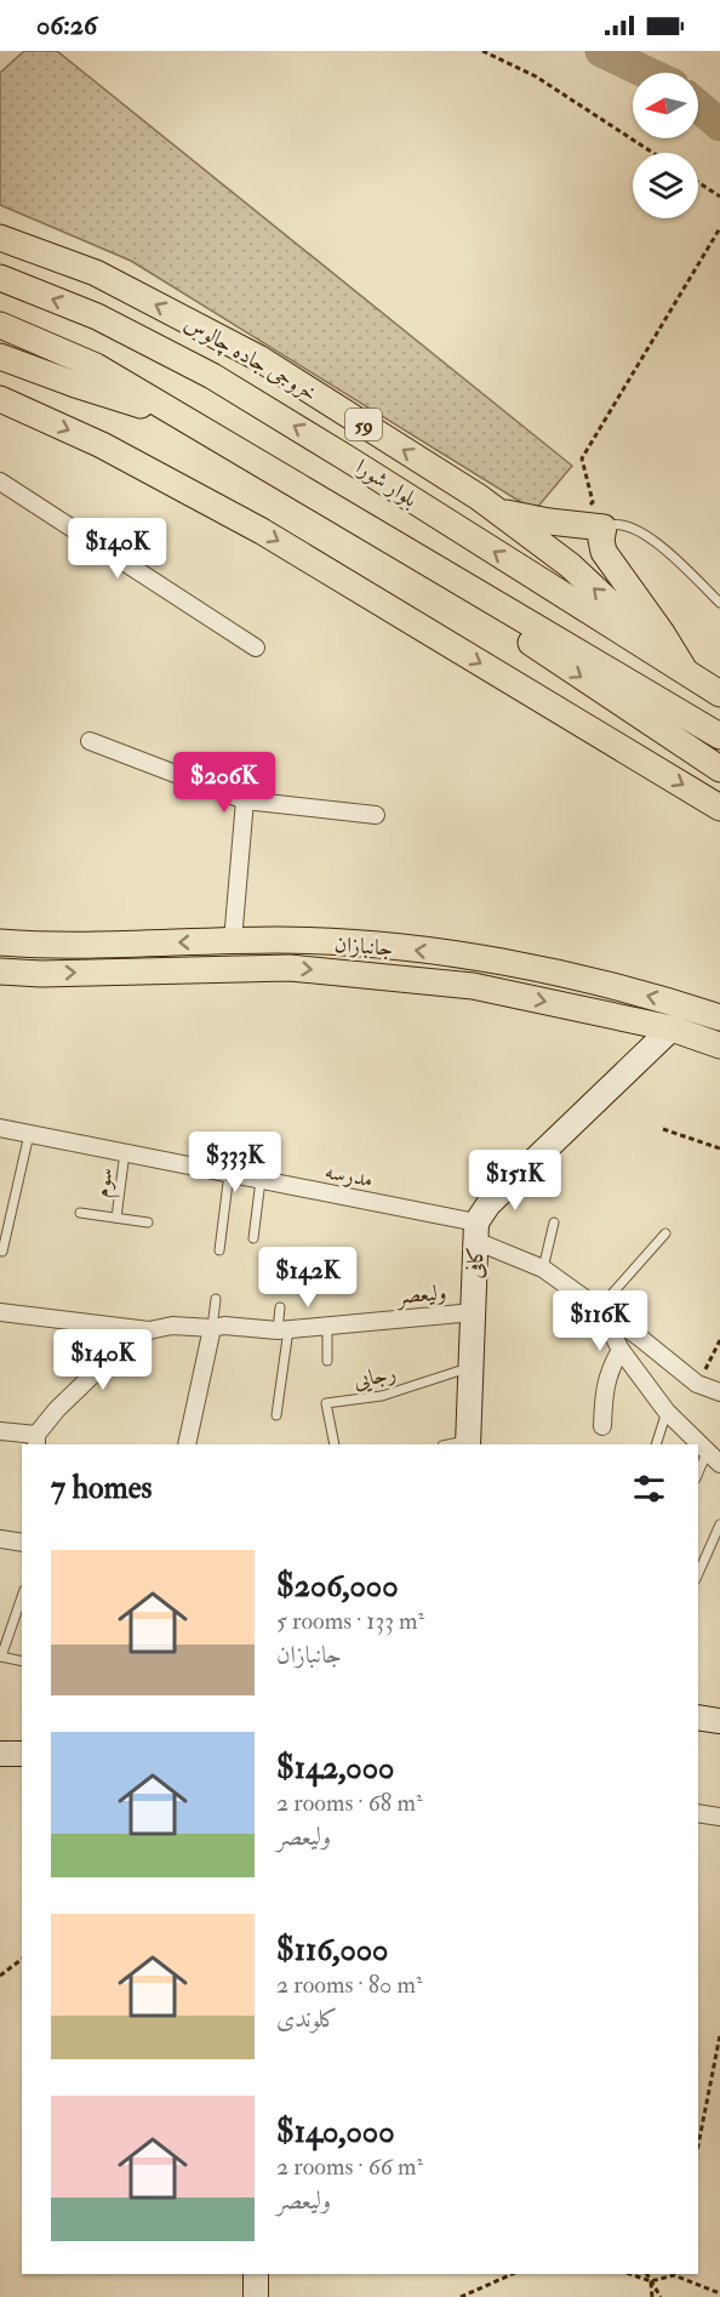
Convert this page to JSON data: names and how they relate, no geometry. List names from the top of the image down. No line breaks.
{"streets":{"main road":["خروجی جاده چالوس","59","بلوار شورا","جانبازان"],"street":["مدرسه","کافی","ولیعصر"],"lane":["سوم","رجایی"]},"crossings":[["خروجی جاده چالوس","بلوار شورا"],["جانبازان","کافی"],["مدرسه","سوم"],["مدرسه","کافی"],["کافی","ولیعصر"],["کافی","رجایی"]],"north":"left","page":{"status":"06:26","price":["$140K","$206K","$333K","$151K","$142K","$116K","$140K"],"heading":"7 homes","list":[{"name":"$206,000","note":"5 rooms · 133 m² · جانبازان"},{"name":"$142,000","note":"2 rooms · 68 m² · ولیعصر"},{"name":"$116,000","note":"2 rooms · 80 m² · کلوندی"},{"name":"$140,000","note":"2 rooms · 66 m² · ولیعصر"}]}}
